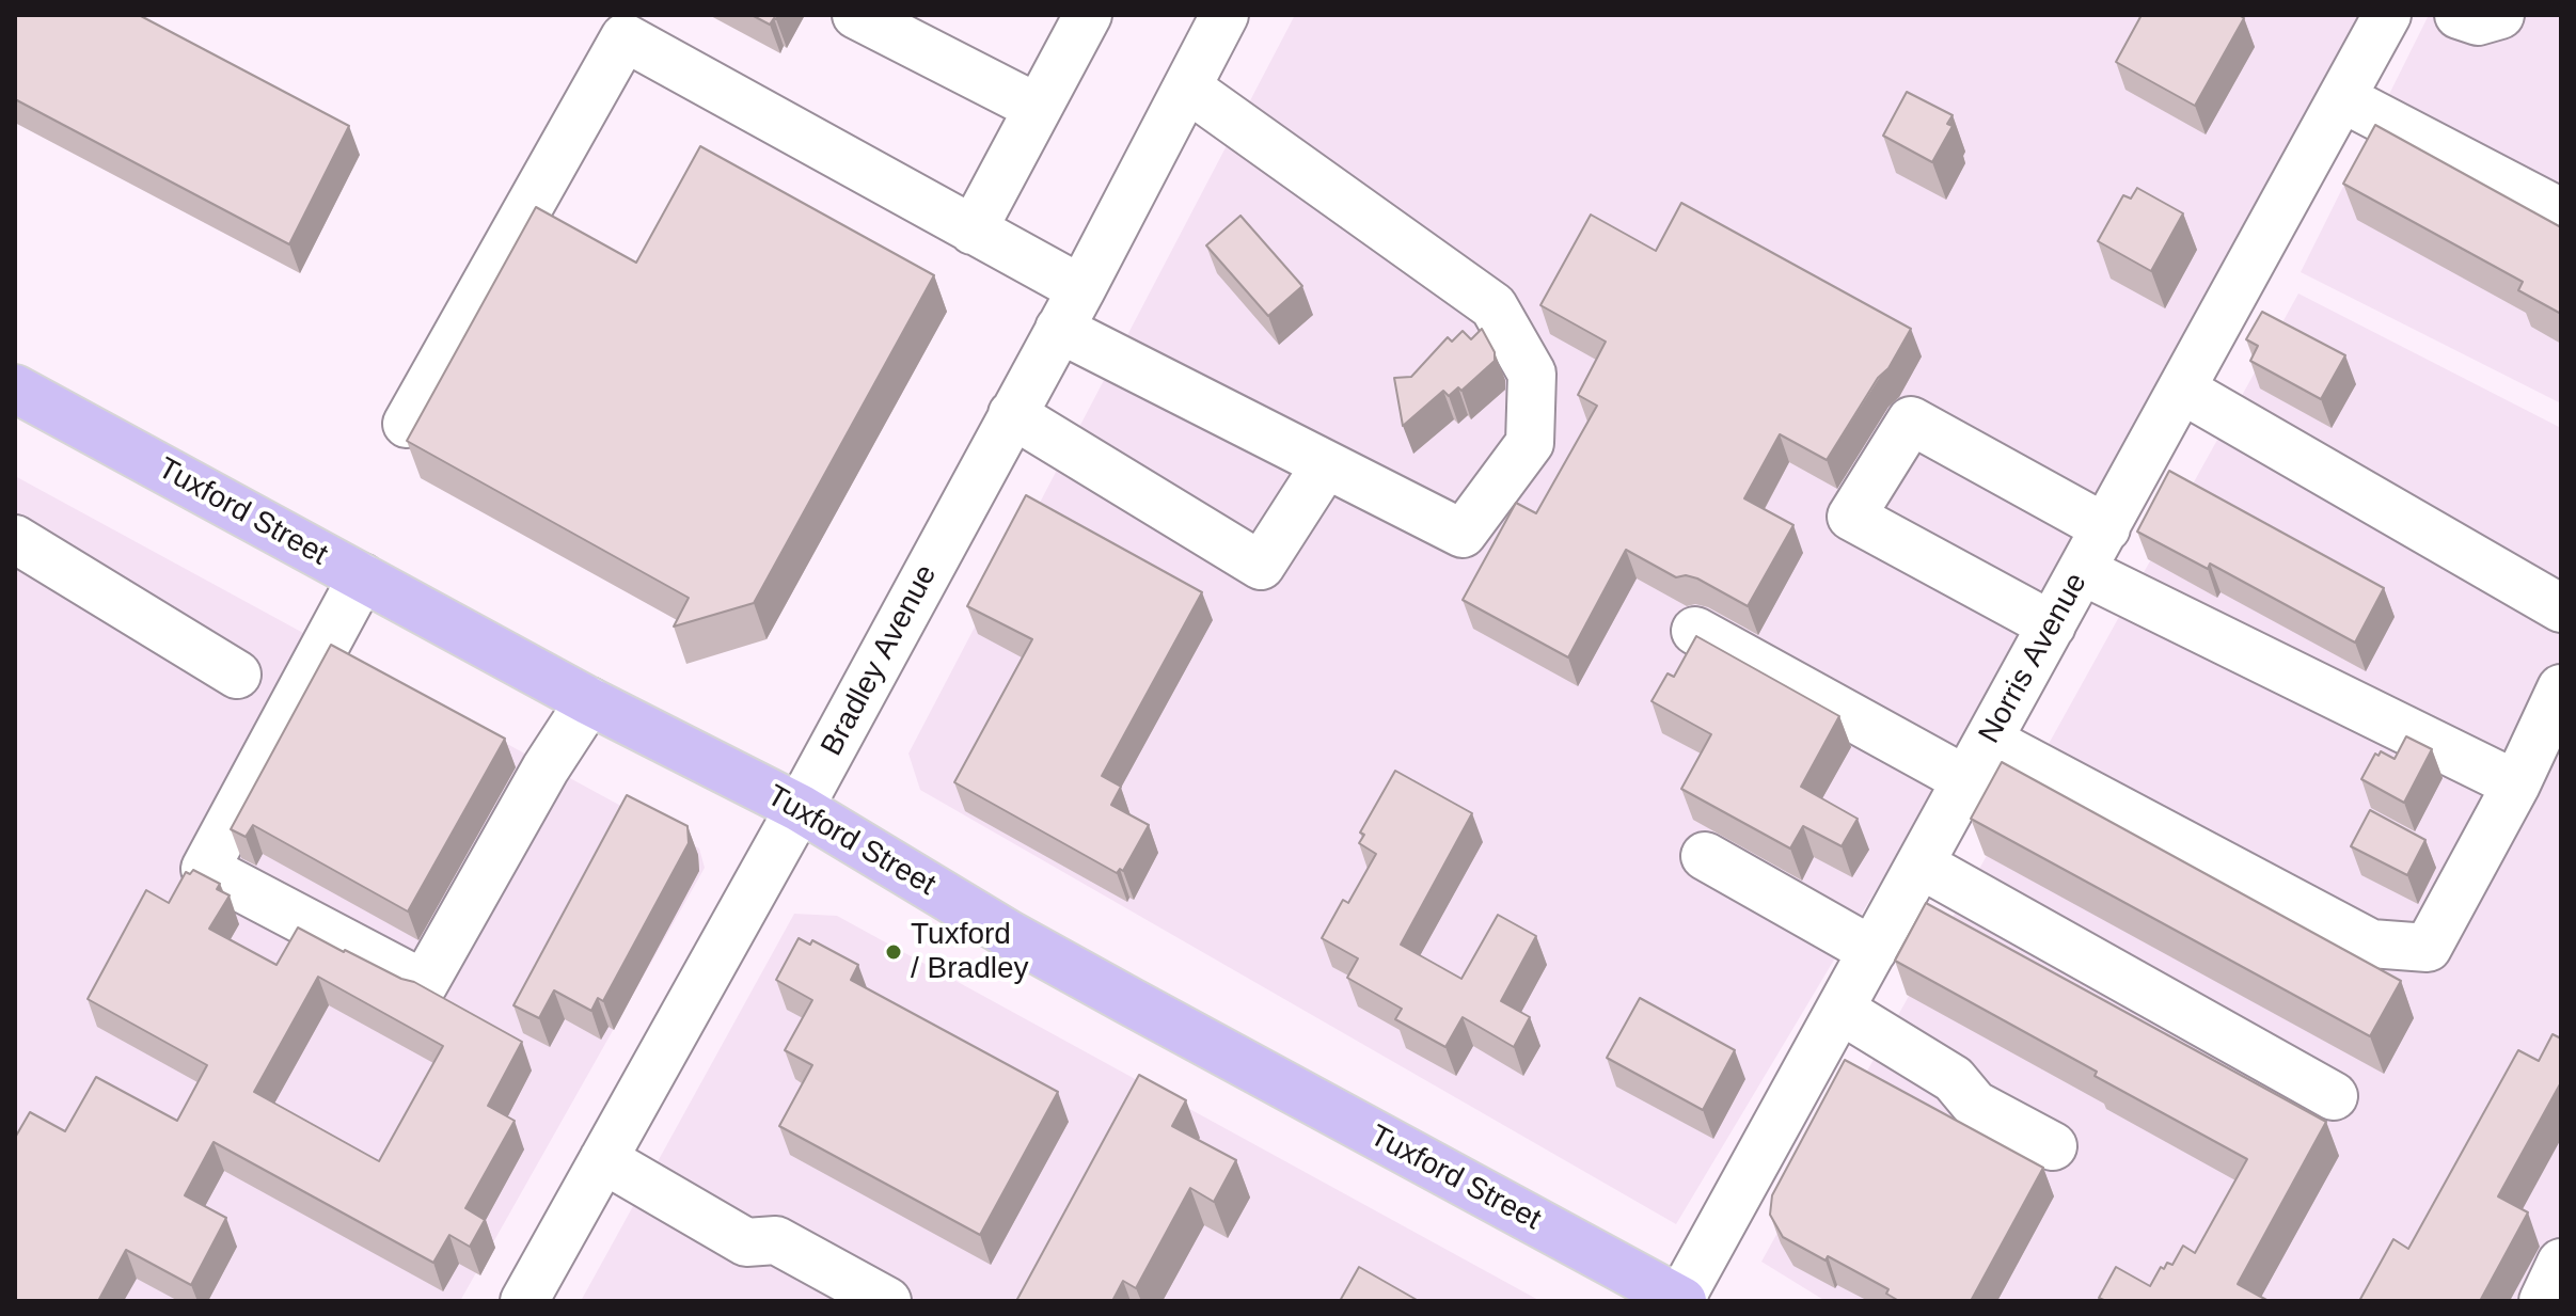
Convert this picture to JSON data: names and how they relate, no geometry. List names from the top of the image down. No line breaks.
{"streets":{"main road":["Tuxford Street"],"street":["Norris Avenue","Bradley Avenue"]},"crossings":[["Tuxford Street","Norris Avenue"],["Tuxford Street","Bradley Avenue"]],"places":["Tuxford / Bradley"]}
